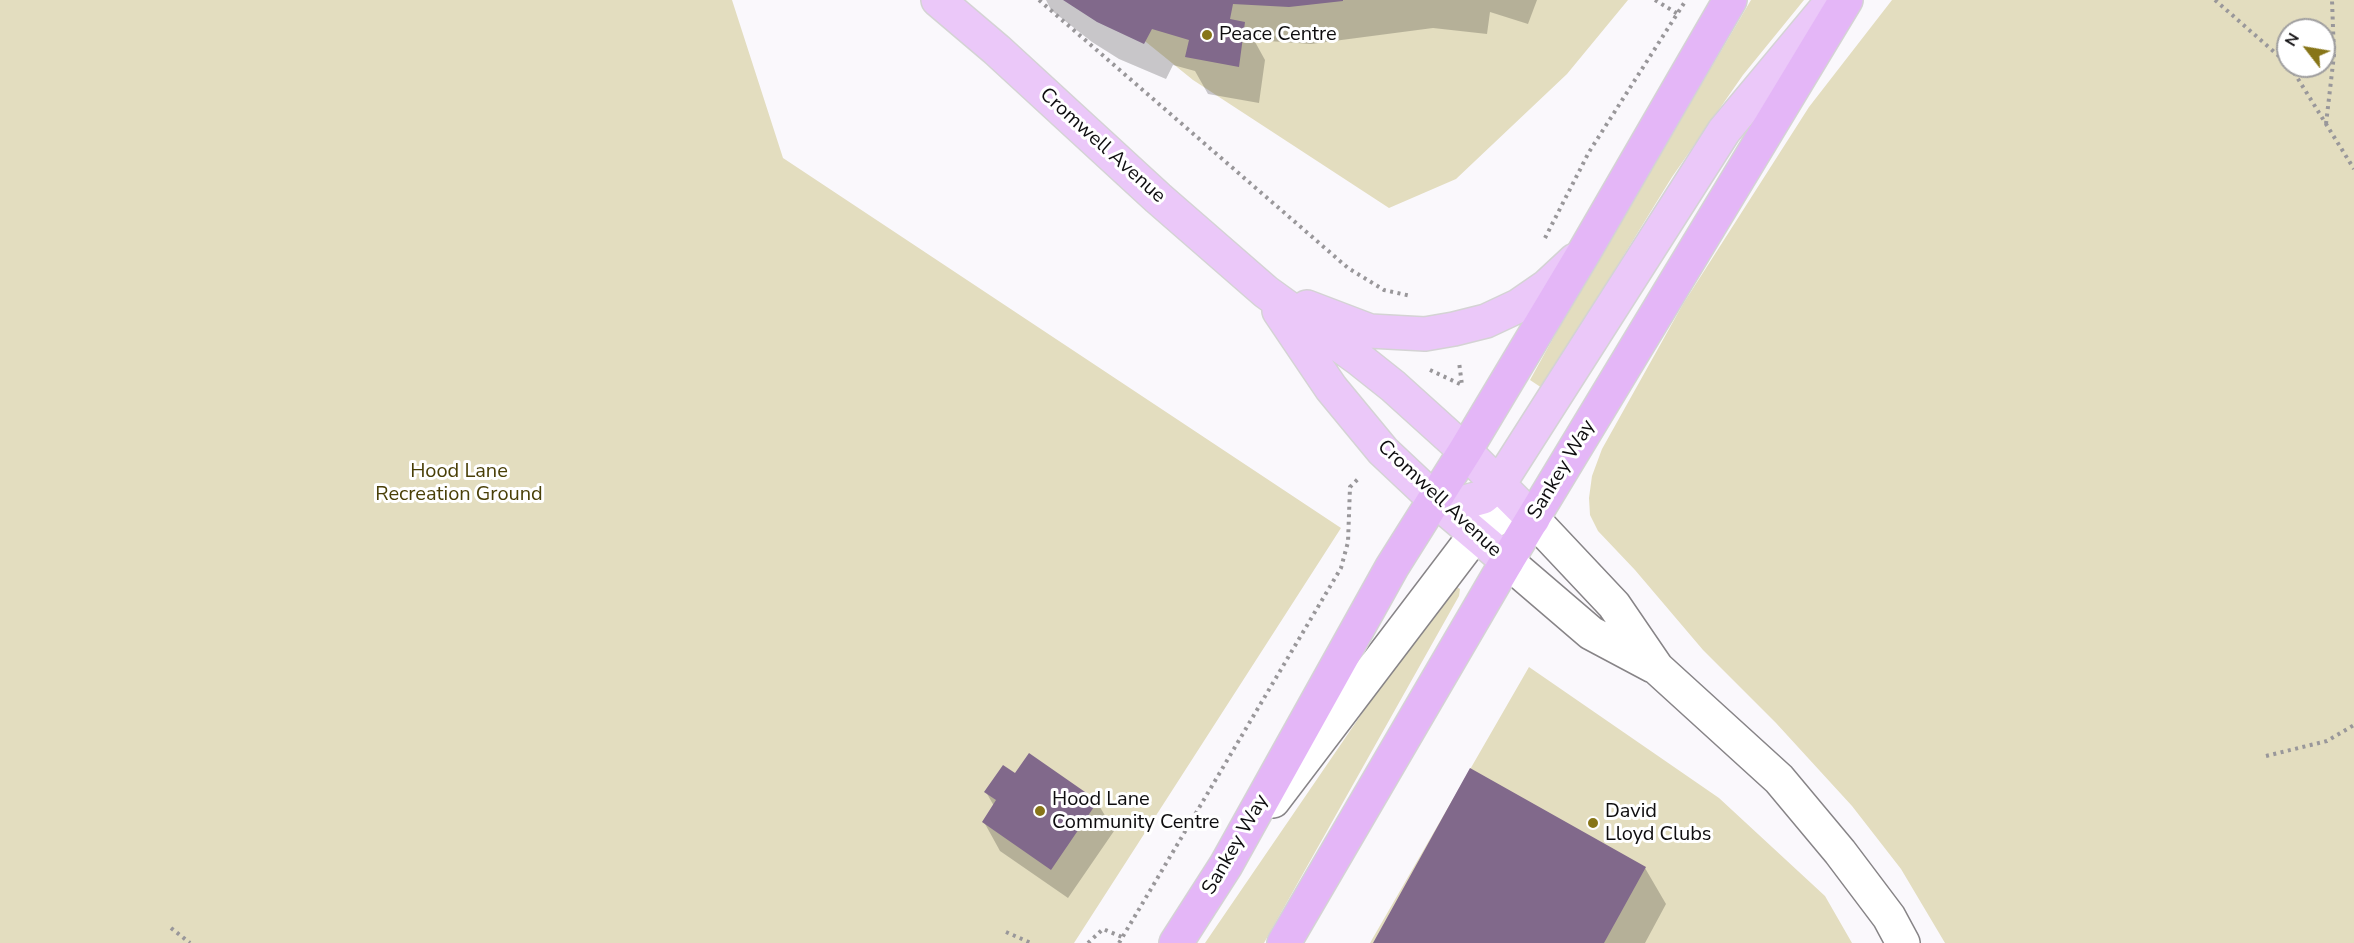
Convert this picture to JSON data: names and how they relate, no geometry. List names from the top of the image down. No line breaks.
{"streets":{"highway":["Sankey Way"],"main road":["Cromwell Avenue"]},"crossings":[["Cromwell Avenue","Sankey Way"]],"parks":["Hood Lane Recreation Ground"],"places":["Peace Centre","Hood Lane Community Centre","David Lloyd Clubs"],"north":"top left"}
